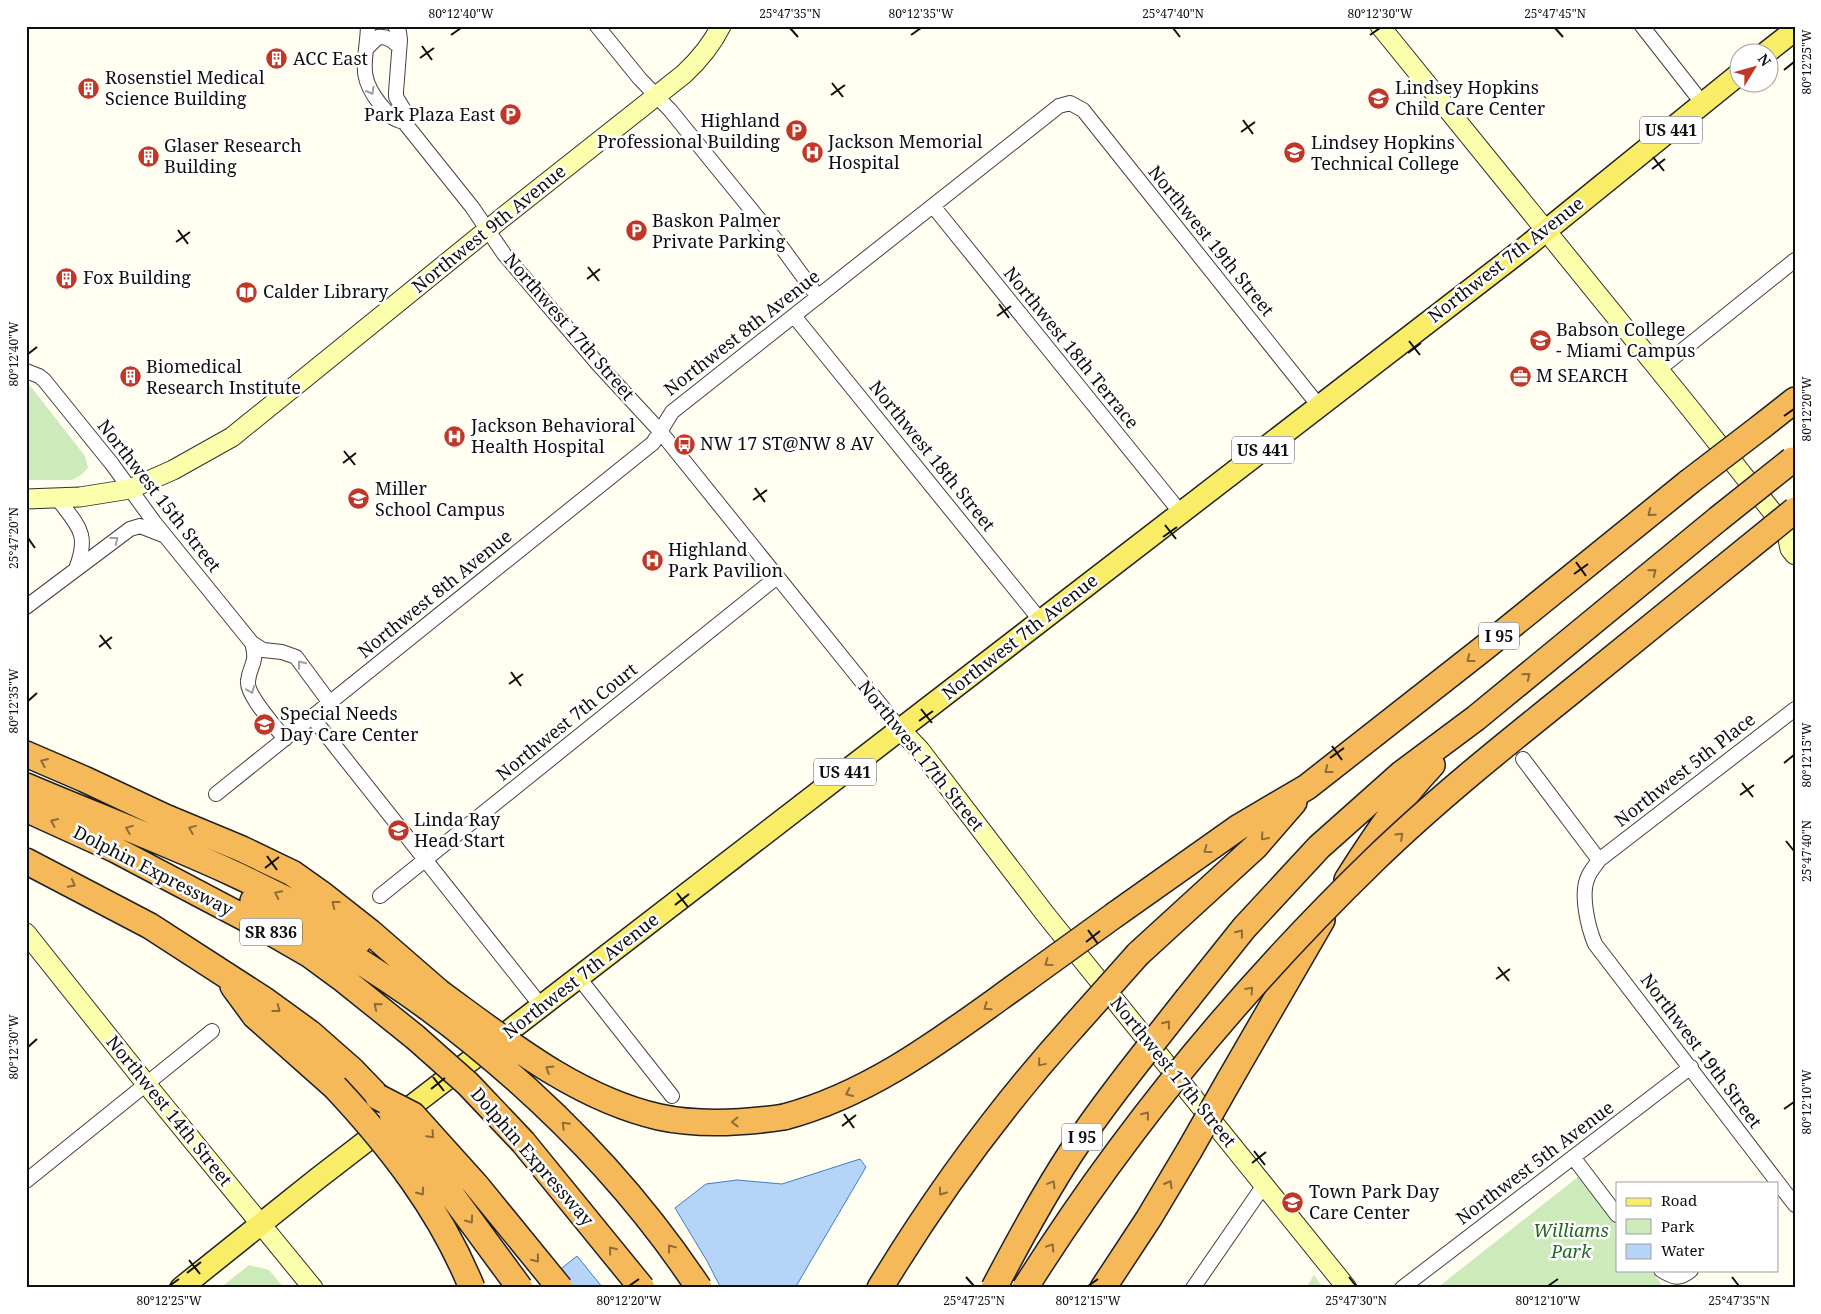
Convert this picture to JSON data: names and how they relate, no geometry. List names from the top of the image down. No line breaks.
{"streets":{"highway":["I 95","Dolphin Expressway","SR 836"],"main road":["US 441","Northwest 7th Avenue"],"street":["Northwest 9th Avenue","Northwest 19th Street","Northwest 17th Street","Northwest 8th Avenue","Northwest 18th Terrace","Northwest 18th Street","Northwest 15th Street","Northwest 7th Court","Northwest 5th Place","Northwest 14th Street","Northwest 5th Avenue"]},"crossings":[["Northwest 9th Avenue","Northwest 17th Street"],["Northwest 9th Avenue","Northwest 15th Street"],["Northwest 19th Street","Northwest 7th Avenue"],["Northwest 19th Street","Northwest 8th Avenue"],["Northwest 19th Street","Northwest 5th Place"],["Northwest 19th Street","Northwest 5th Avenue"],["Northwest 7th Avenue","Northwest 17th Street"],["Northwest 7th Avenue","Northwest 18th Terrace"],["Northwest 7th Avenue","Northwest 18th Street"],["Northwest 7th Avenue","Northwest 14th Street"],["Northwest 17th Street","Northwest 8th Avenue"],["Northwest 17th Street","Northwest 7th Court"],["Northwest 8th Avenue","Northwest 18th Terrace"],["Northwest 8th Avenue","Northwest 18th Street"]],"parks":["Williams Park"],"places":{"building":["ACC East","Rosenstiel Medical Science Building","Glaser Research Building","Fox Building","Biomedical Research Institute"],"school or university":["Lindsey Hopkins Child Care Center","Lindsey Hopkins Technical College","Babson College - Miami Campus","Miller School Campus","Special Needs Day Care Center","Linda Ray Head Start","Town Park Day Care Center"],"parking":["Park Plaza East","Highland Professional Building","Baskon Palmer Private Parking"],"hospital":["Jackson Memorial Hospital","Jackson Behavioral Health Hospital","Highland Park Pavilion"],"library":["Calder Library"],"office":["M SEARCH"],"bus stop":["NW 17 ST@NW 8 AV"]},"legend":["Road","Park","Water"],"north":"top right","coordinates":["80°12'40\"W","25°47'35\"N","80°12'35\"W","25°47'40\"N","80°12'30\"W","25°47'45\"N","80°12'25\"W","80°12'20\"W","25°47'20\"N","80°12'15\"W","80°12'10\"W","25°47'25\"N","25°47'30\"N"]}
